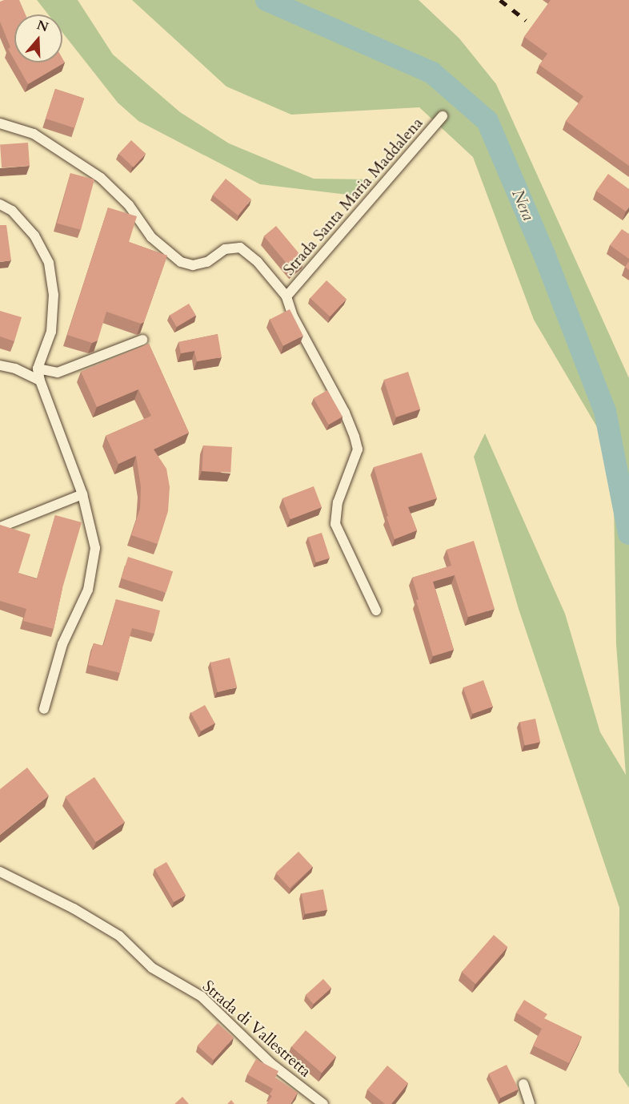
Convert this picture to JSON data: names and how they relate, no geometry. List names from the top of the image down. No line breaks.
{"streets":{"street":["Strada Santa Maria Maddalena","Strada di Vallestretta"]},"water":["Nera"],"north":"top"}
